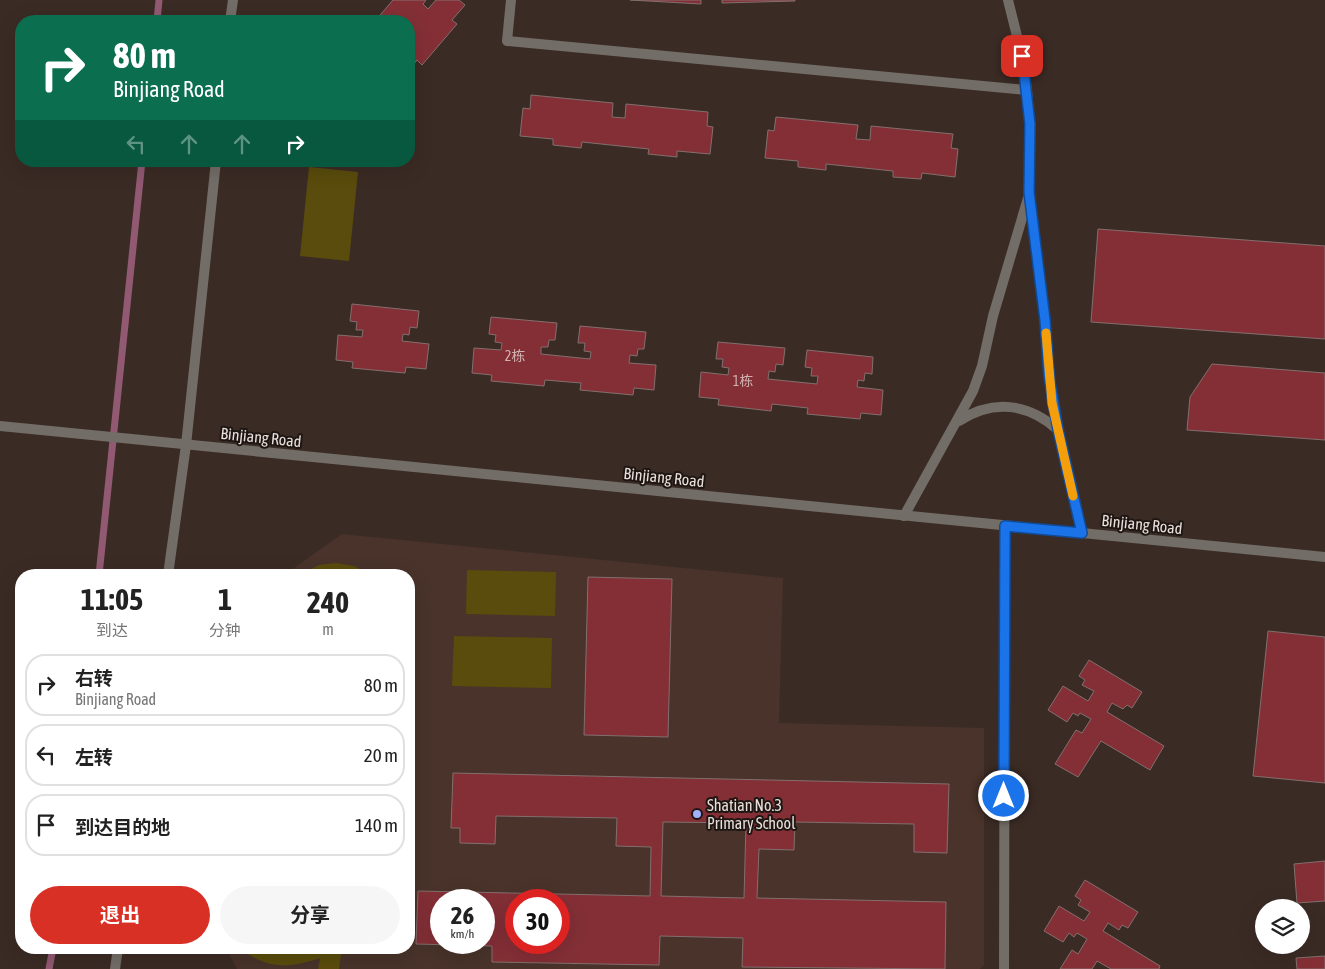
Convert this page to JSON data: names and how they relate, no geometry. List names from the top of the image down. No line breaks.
{"streets":{"street":["Binjiang Road"]},"places":["Shatian No.3 Primary School"],"house_numbers":["2栋","1栋"],"page":{"turn":["80 m","Binjiang Road"],"eta":["11:05","到达","1","分钟","240","m"],"list":[{"name":"右转","note":"Binjiang Road","value":"80 m"},{"name":"左转","value":"20 m"},{"name":"到达目的地","value":"140 m"}],"buttons":["退出","分享"],"speed":"26 km/h","limit":"30"}}
